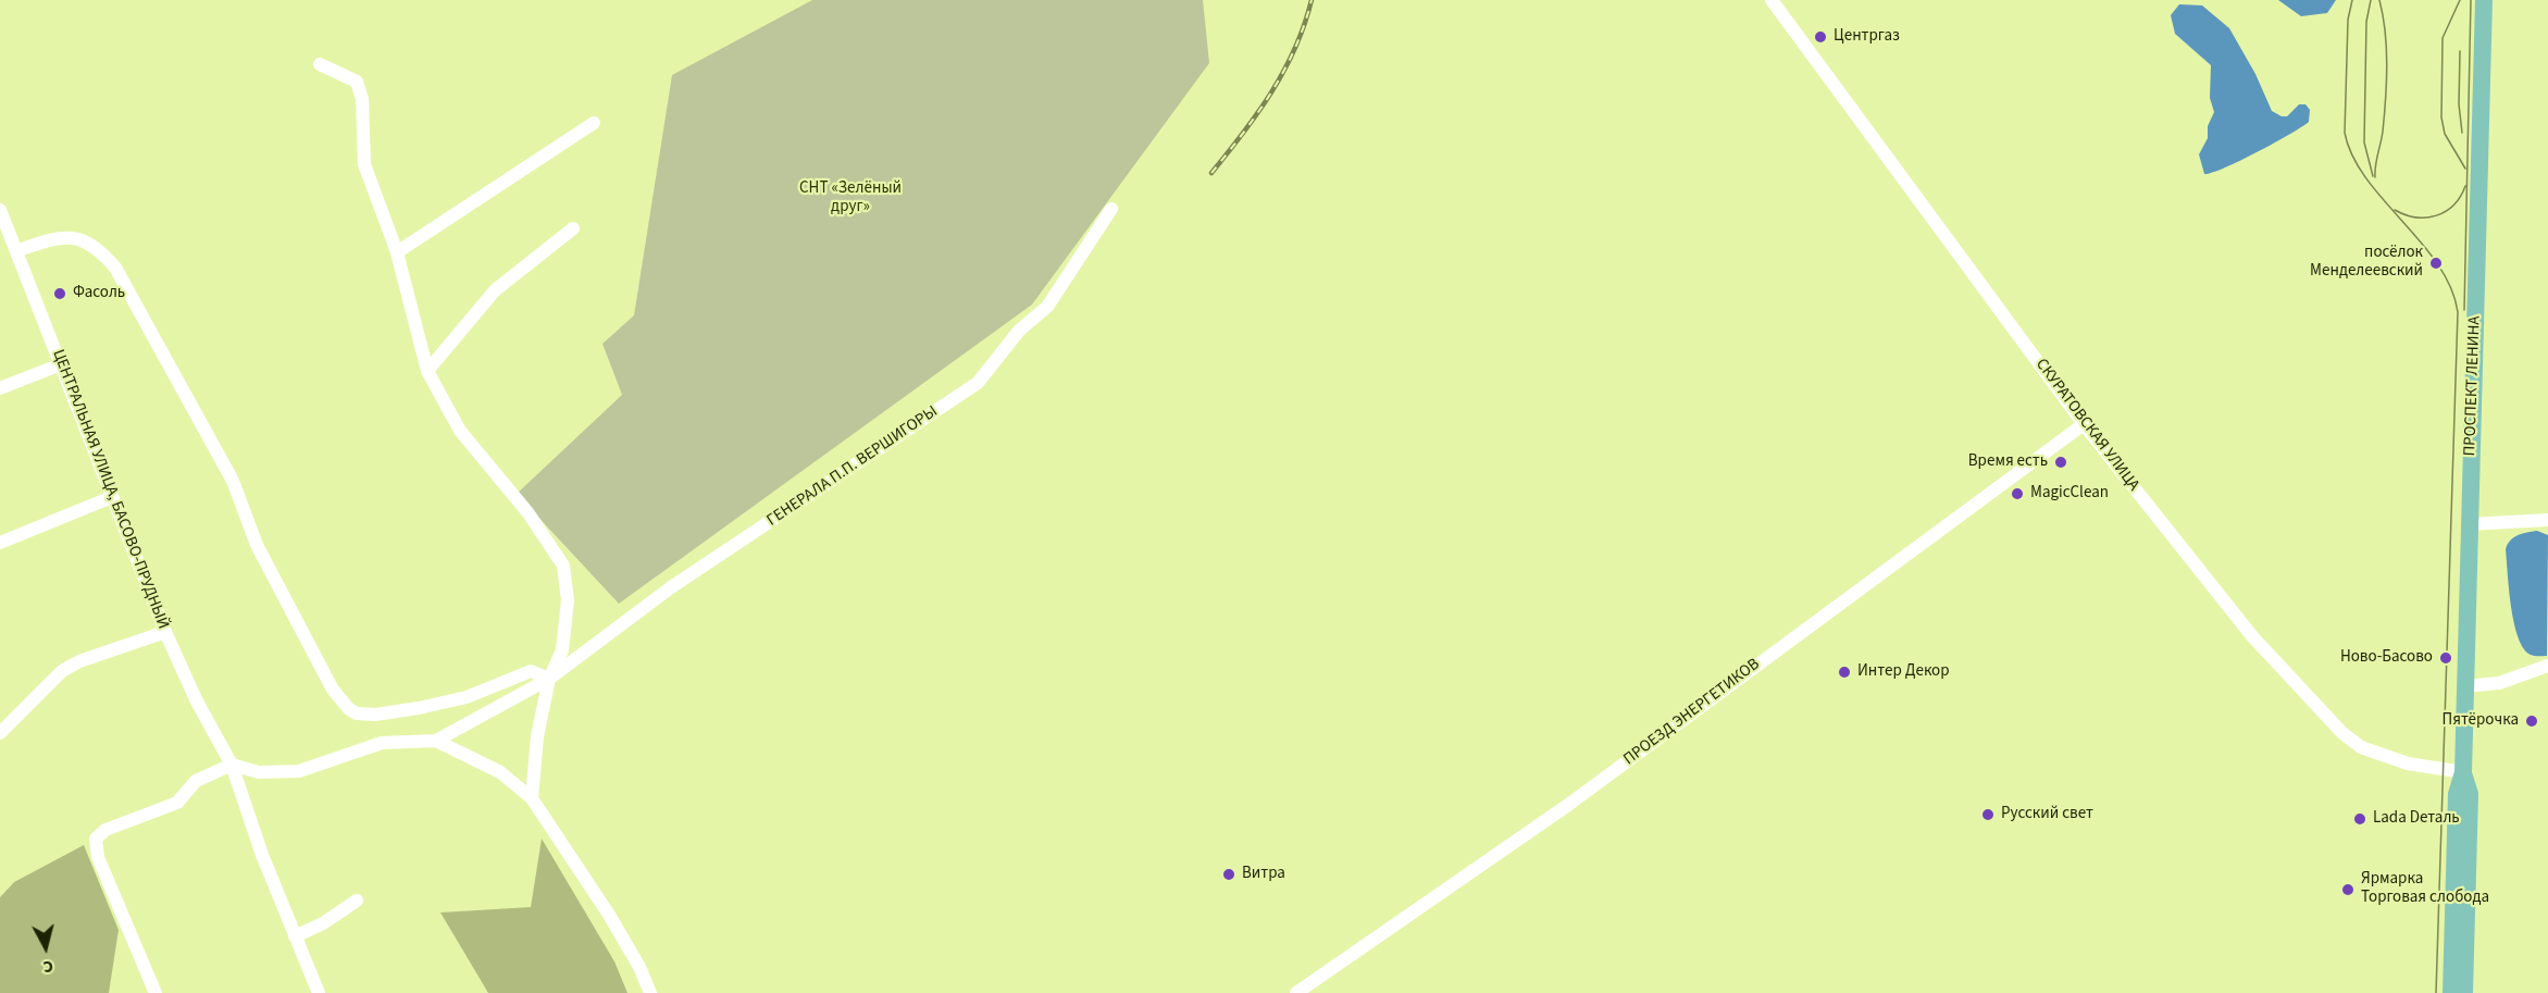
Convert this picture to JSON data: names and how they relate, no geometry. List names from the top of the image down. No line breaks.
{"streets":{"main road":["ПРОСПЕКТ ЛЕНИНА"],"street":["СКУРАТОВСКАЯ УЛИЦА","ГЕНЕРАЛА П.П. ВЕРШИГОРЫ","ЦЕНТРАЛЬНАЯ УЛИЦА, БАСОВО-ПРУДНЫЙ","ПРОЕЗД ЭНЕРГЕТИКОВ"]},"crossings":[["ПРОСПЕКТ ЛЕНИНА","СКУРАТОВСКАЯ УЛИЦА"],["СКУРАТОВСКАЯ УЛИЦА","ПРОЕЗД ЭНЕРГЕТИКОВ"]],"parks":["СНТ «Зелёный друг»"],"places":["Центргаз","посёлок Менделеевский","Фасоль","Время есть","MagicClean","Ново-Басово","Интер Декор","Пятёрочка","Русский свет","Lada Dеталь","Витра","Ярмарка Торговая слобода"],"north":"bottom"}
